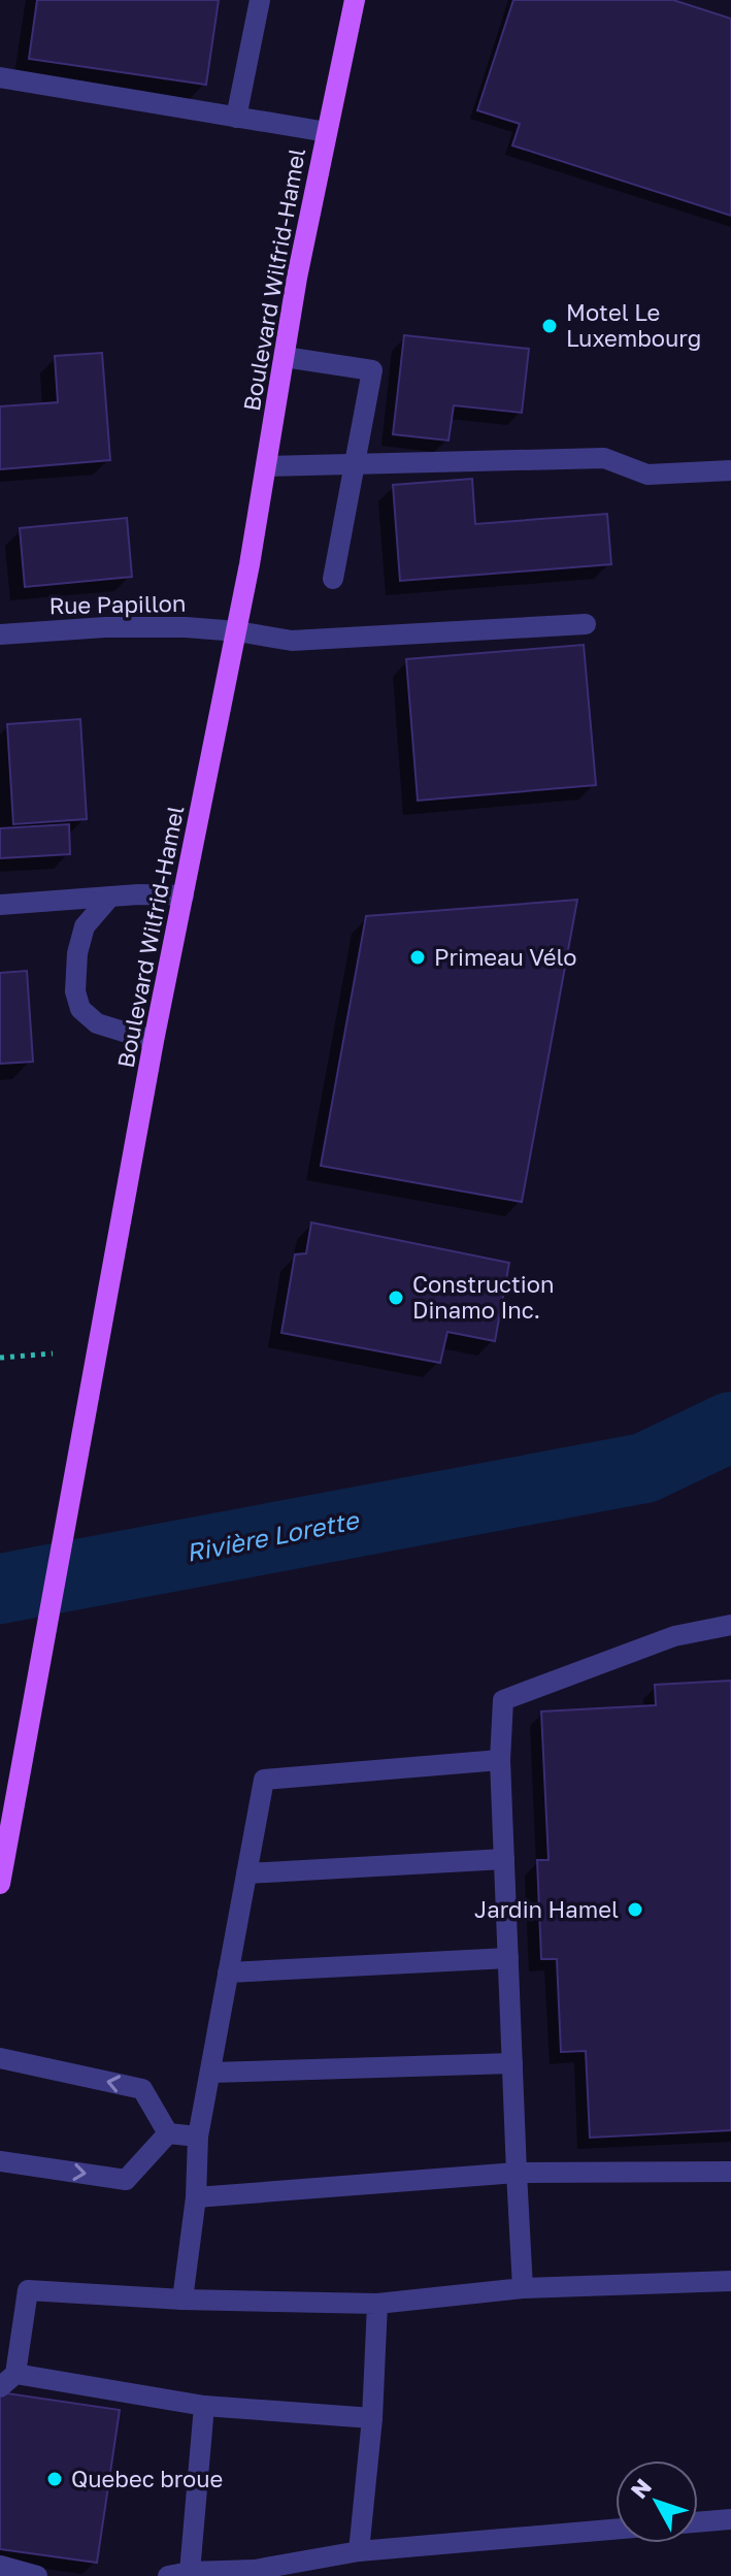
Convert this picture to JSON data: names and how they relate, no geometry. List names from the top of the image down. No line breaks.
{"streets":{"main road":["Boulevard Wilfrid-Hamel"],"street":["Rue Papillon"]},"crossings":[["Boulevard Wilfrid-Hamel","Rue Papillon"]],"water":["Rivière Lorette"],"places":["Motel Le Luxembourg","Primeau Vélo","Construction Dinamo Inc.","Jardin Hamel","Quebec broue"],"north":"top left"}
